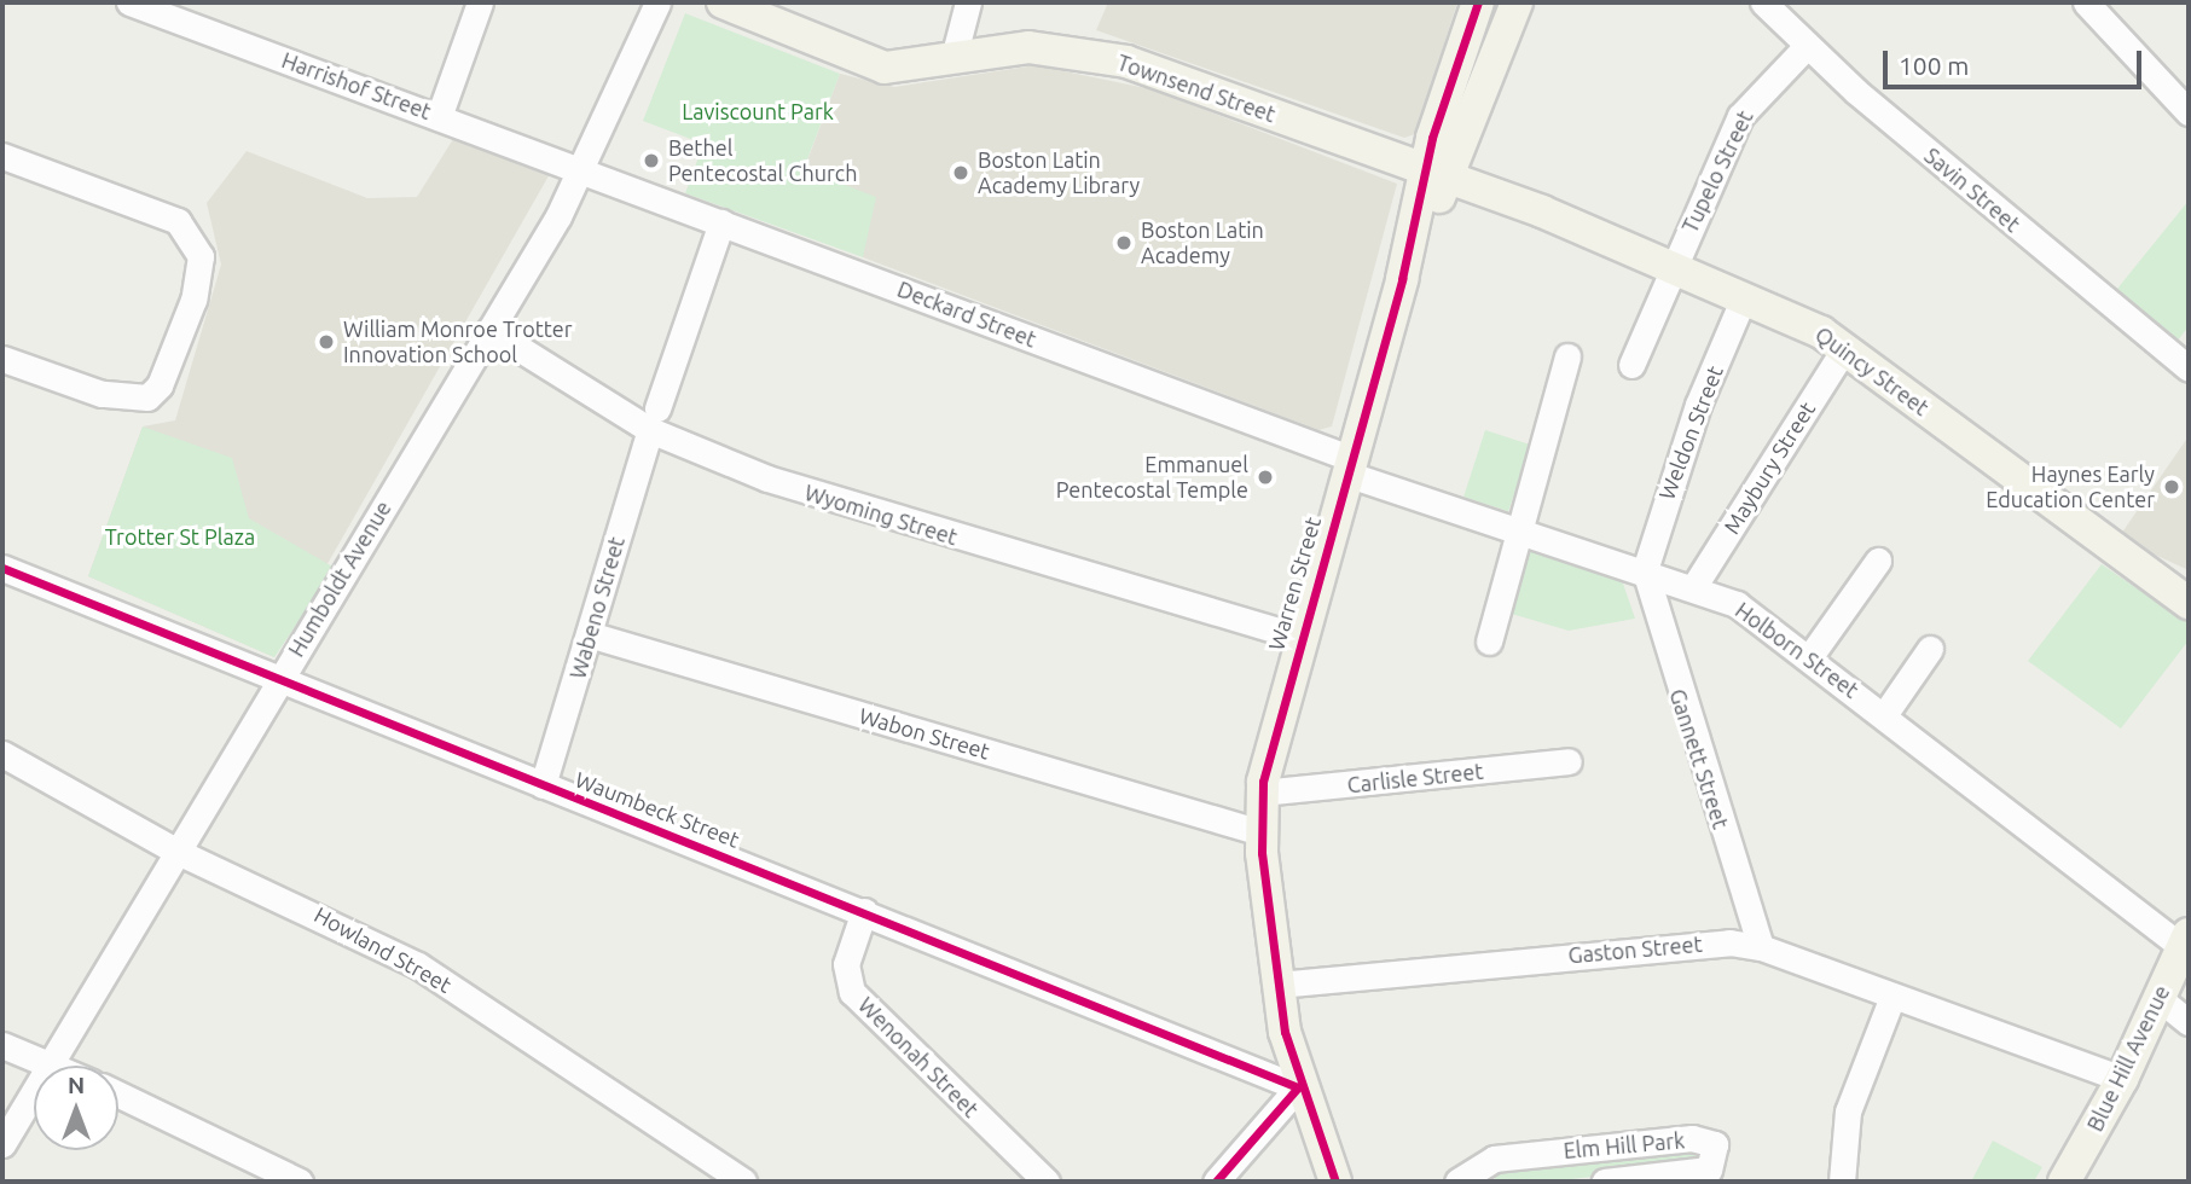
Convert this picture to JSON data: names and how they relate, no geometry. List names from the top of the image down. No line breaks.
{"streets":{"main road":["Townsend Street","Quincy Street","Warren Street","Blue Hill Avenue"],"street":["Harrishof Street","Tupelo Street","Savin Street","Deckard Street","Weldon Street","Maybury Street","Wyoming Street","Humboldt Avenue","Wabeno Street","Holborn Street","Wabon Street","Gannett Street","Carlisle Street","Waumbeck Street","Howland Street","Gaston Street","Wenonah Street","Elm Hill Park"]},"crossings":[["Harrishof Street","Deckard Street"],["Harrishof Street","Humboldt Avenue"],["Townsend Street","Quincy Street"],["Townsend Street","Warren Street"],["Tupelo Street","Savin Street"],["Tupelo Street","Quincy Street"],["Deckard Street","Humboldt Avenue"],["Deckard Street","Warren Street"],["Deckard Street","Wabeno Street"],["Deckard Street","Holborn Street"],["Quincy Street","Weldon Street"],["Quincy Street","Maybury Street"],["Quincy Street","Warren Street"],["Weldon Street","Holborn Street"],["Weldon Street","Gannett Street"],["Maybury Street","Holborn Street"],["Wyoming Street","Humboldt Avenue"],["Wyoming Street","Warren Street"],["Wyoming Street","Wabeno Street"],["Humboldt Avenue","Waumbeck Street"],["Humboldt Avenue","Howland Street"],["Warren Street","Holborn Street"],["Warren Street","Wabon Street"],["Warren Street","Carlisle Street"],["Warren Street","Waumbeck Street"],["Warren Street","Gaston Street"],["Wabeno Street","Wabon Street"],["Wabeno Street","Waumbeck Street"],["Holborn Street","Gannett Street"],["Holborn Street","Blue Hill Avenue"],["Gannett Street","Gaston Street"],["Waumbeck Street","Wenonah Street"],["Gaston Street","Blue Hill Avenue"]],"parks":["Laviscount Park","Trotter St Plaza"],"places":["Bethel Pentecostal Church","Boston Latin Academy Library","Boston Latin Academy","William Monroe Trotter Innovation School","Emmanuel Pentecostal Temple","Haynes Early Education Center"],"scale_bar":"100 m","north":"top"}
